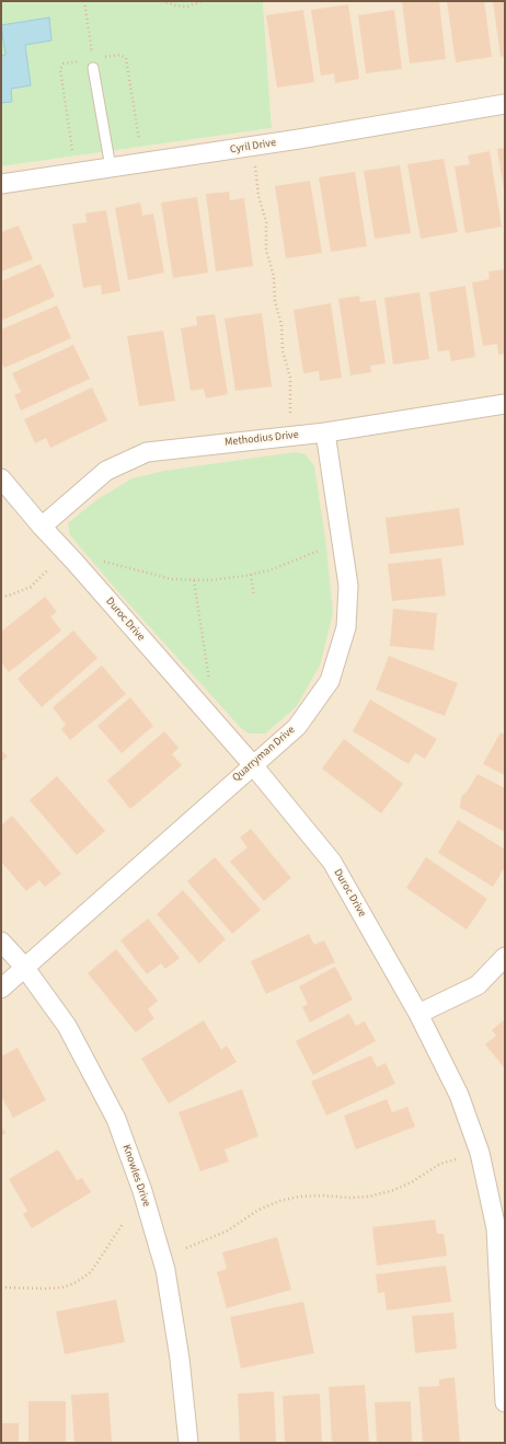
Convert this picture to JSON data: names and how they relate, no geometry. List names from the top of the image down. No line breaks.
{"streets":{"street":["Cyril Drive","Methodius Drive","Duroc Drive","Quarryman Drive","Knowles Drive"]},"crossings":[["Methodius Drive","Duroc Drive"],["Methodius Drive","Quarryman Drive"],["Duroc Drive","Quarryman Drive"],["Quarryman Drive","Knowles Drive"]]}
